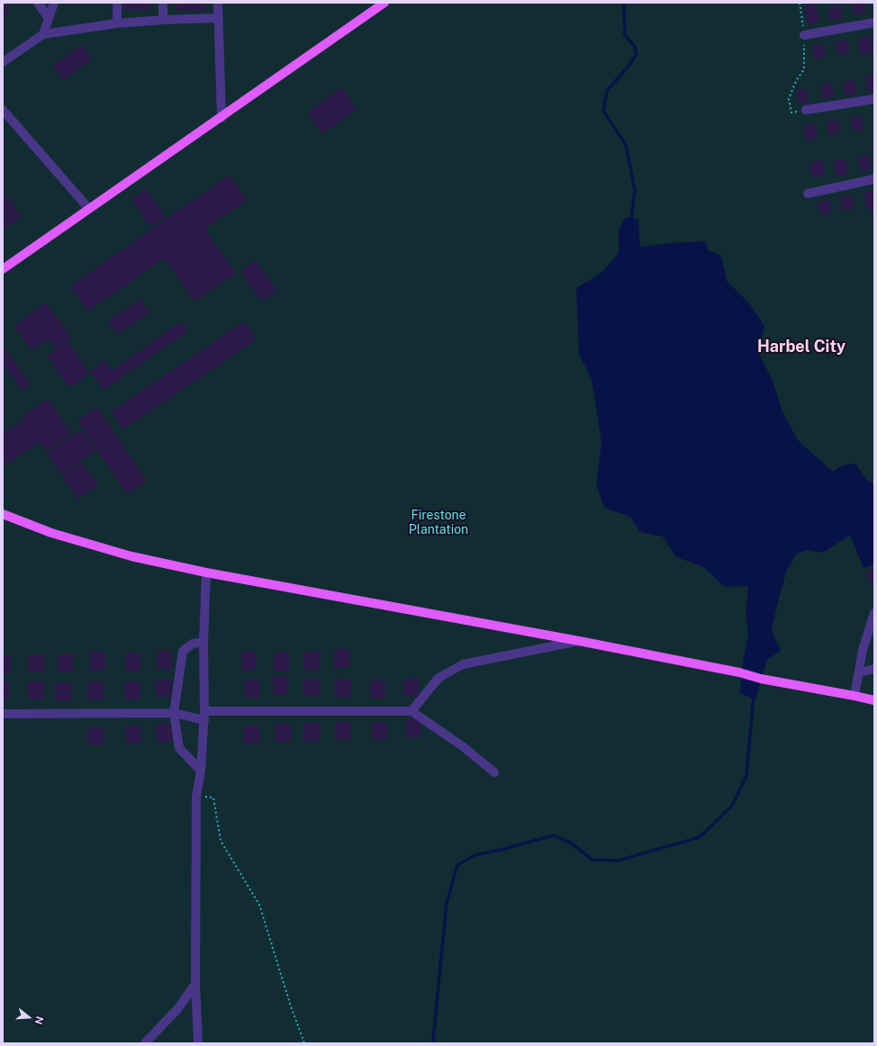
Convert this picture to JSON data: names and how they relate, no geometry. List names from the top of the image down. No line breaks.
{"districts":["Harbel City"],"parks":["Firestone Plantation"],"north":"right"}
